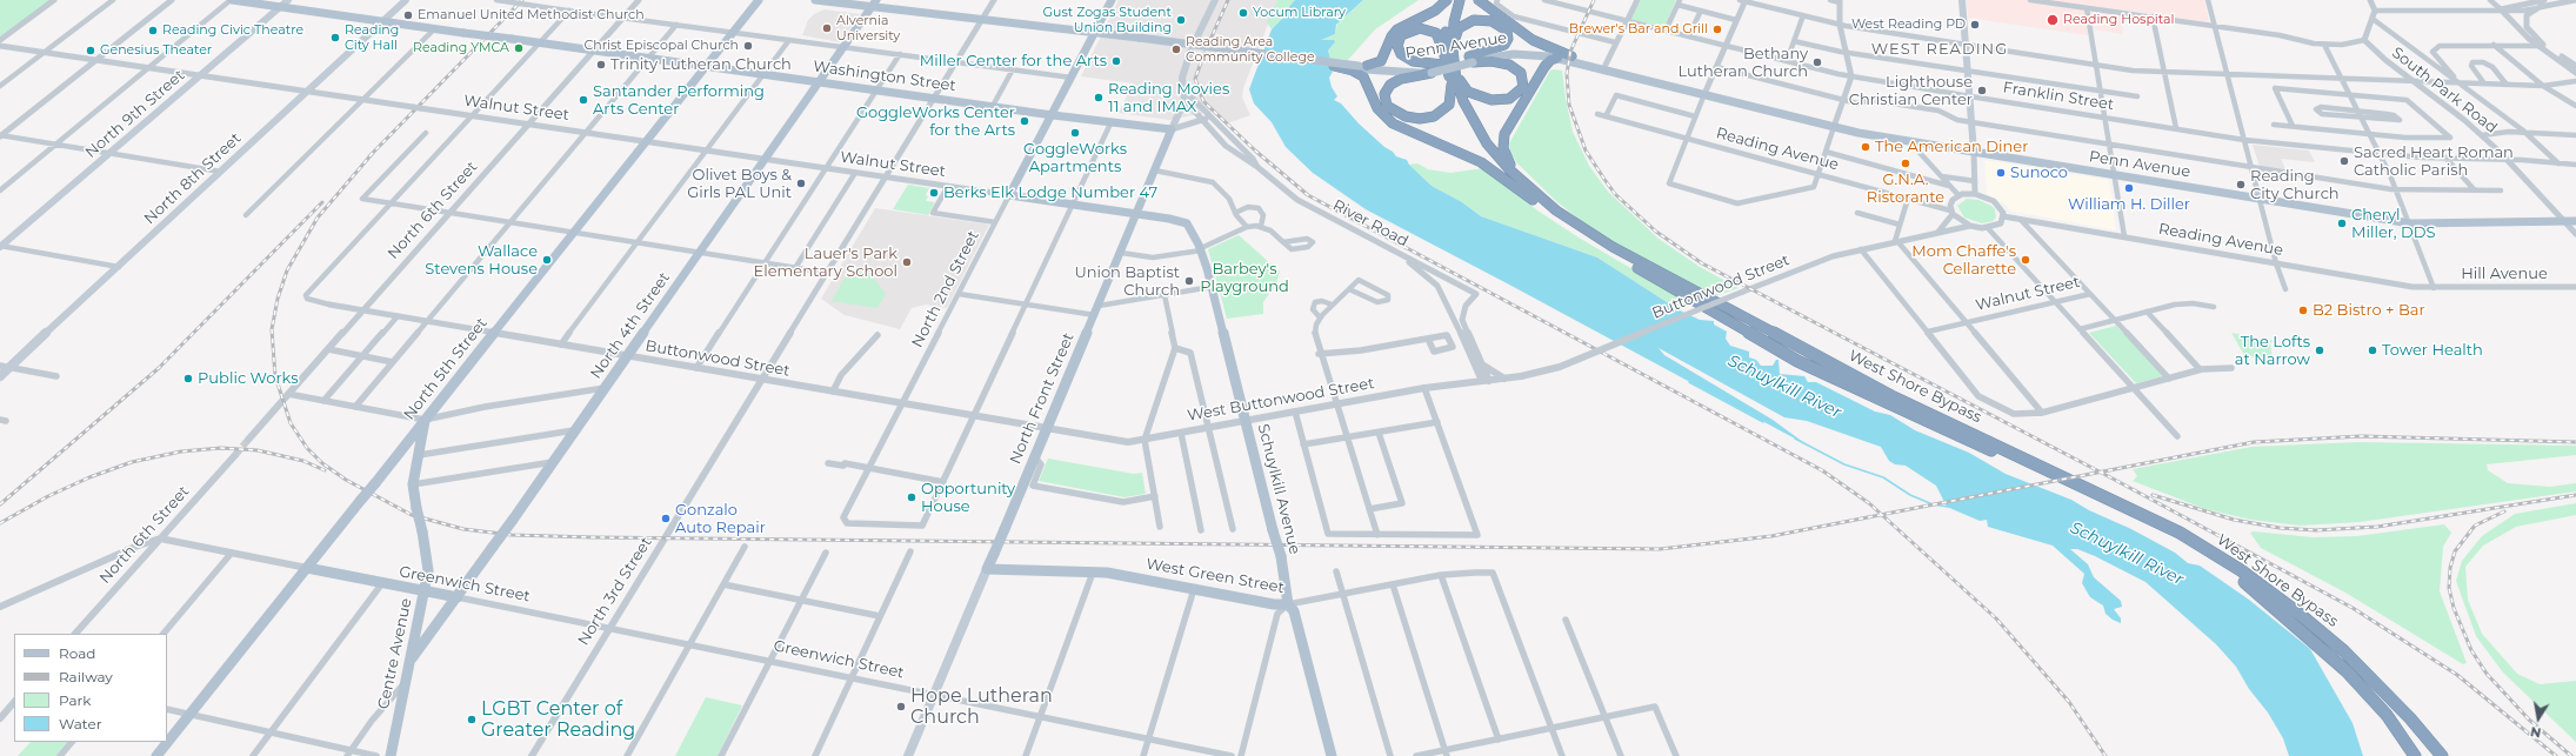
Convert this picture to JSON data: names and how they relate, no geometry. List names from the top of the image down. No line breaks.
{"streets":{"highway":["West Shore Bypass"],"main road":["Penn Avenue","Washington Street","Walnut Street","North 9th Street","North 8th Street","North 2nd Street","North 4th Street","North 5th Street","North Front Street","Schuylkill Avenue","West Green Street","Greenwich Street","Centre Avenue"],"street":["South Park Road","Franklin Street","Reading Avenue","North 6th Street","River Road","Hill Avenue","Buttonwood Street","West Buttonwood Street","North 3rd Street"]},"crossings":[["Penn Avenue","South Park Road"],["Penn Avenue","North 2nd Street"],["Penn Avenue","North 4th Street"],["Penn Avenue","West Shore Bypass"],["Washington Street","North 9th Street"],["Washington Street","North 8th Street"],["Washington Street","North 6th Street"],["Washington Street","North 2nd Street"],["Washington Street","North 4th Street"],["Washington Street","North 5th Street"],["Washington Street","North Front Street"],["South Park Road","Franklin Street"],["Walnut Street","North 9th Street"],["Walnut Street","Reading Avenue"],["Walnut Street","North 8th Street"],["Walnut Street","North 6th Street"],["Walnut Street","North 2nd Street"],["Walnut Street","North 4th Street"],["Walnut Street","North 5th Street"],["Walnut Street","North Front Street"],["Walnut Street","Schuylkill Avenue"],["Walnut Street","North 3rd Street"],["Reading Avenue","Hill Avenue"],["Reading Avenue","Buttonwood Street"],["North 6th Street","Buttonwood Street"],["North 6th Street","Greenwich Street"],["River Road","North Front Street"],["Buttonwood Street","North 2nd Street"],["Buttonwood Street","North 4th Street"],["Buttonwood Street","North 5th Street"],["Buttonwood Street","North Front Street"],["Buttonwood Street","West Buttonwood Street"],["Buttonwood Street","North 3rd Street"],["North 4th Street","Greenwich Street"],["North 4th Street","Centre Avenue"],["North 5th Street","Greenwich Street"],["North 5th Street","Centre Avenue"],["North Front Street","West Buttonwood Street"],["North Front Street","West Green Street"],["North Front Street","Greenwich Street"],["West Buttonwood Street","Schuylkill Avenue"],["Schuylkill Avenue","West Green Street"],["Greenwich Street","North 3rd Street"],["Greenwich Street","Centre Avenue"]],"districts":["WEST READING"],"water":["Schuylkill River"],"parks":["Barbey's Playground"],"places":["Yocum Library","Emanuel United Methodist Church","Gust Zogas Student Union Building","Reading Hospital","West Reading PD","Alvernia University","Brewer's Bar and Grill","Reading Civic Theatre","Reading City Hall","Christ Episcopal Church","Reading YMCA","Reading Area Community College","Genesius Theater","Miller Center for the Arts","Bethany Lutheran Church","Trinity Lutheran Church","Lighthouse Christian Center","Reading Movies 11 and IMAX","Santander Performing Arts Center","GoggleWorks Center for the Arts","GoggleWorks Apartments","The American Diner","Sacred Heart Roman Catholic Parish","G.N.A. Ristorante","Sunoco","Olivet Boys & Girls PAL Unit","Reading City Church","William H. Diller","Berks Elk Lodge Number 47","Cheryl Miller, DDS","Wallace Stevens House","Mom Chaffe's Cellarette","Lauer's Park Elementary School","Union Baptist Church","B2 Bistro + Bar","The Lofts at Narrow","Tower Health","Public Works","Opportunity House","Gonzalo Auto Repair","Hope Lutheran Church","LGBT Center of Greater Reading"],"legend":["Road","Railway","Park","Water"],"north":"bottom"}
